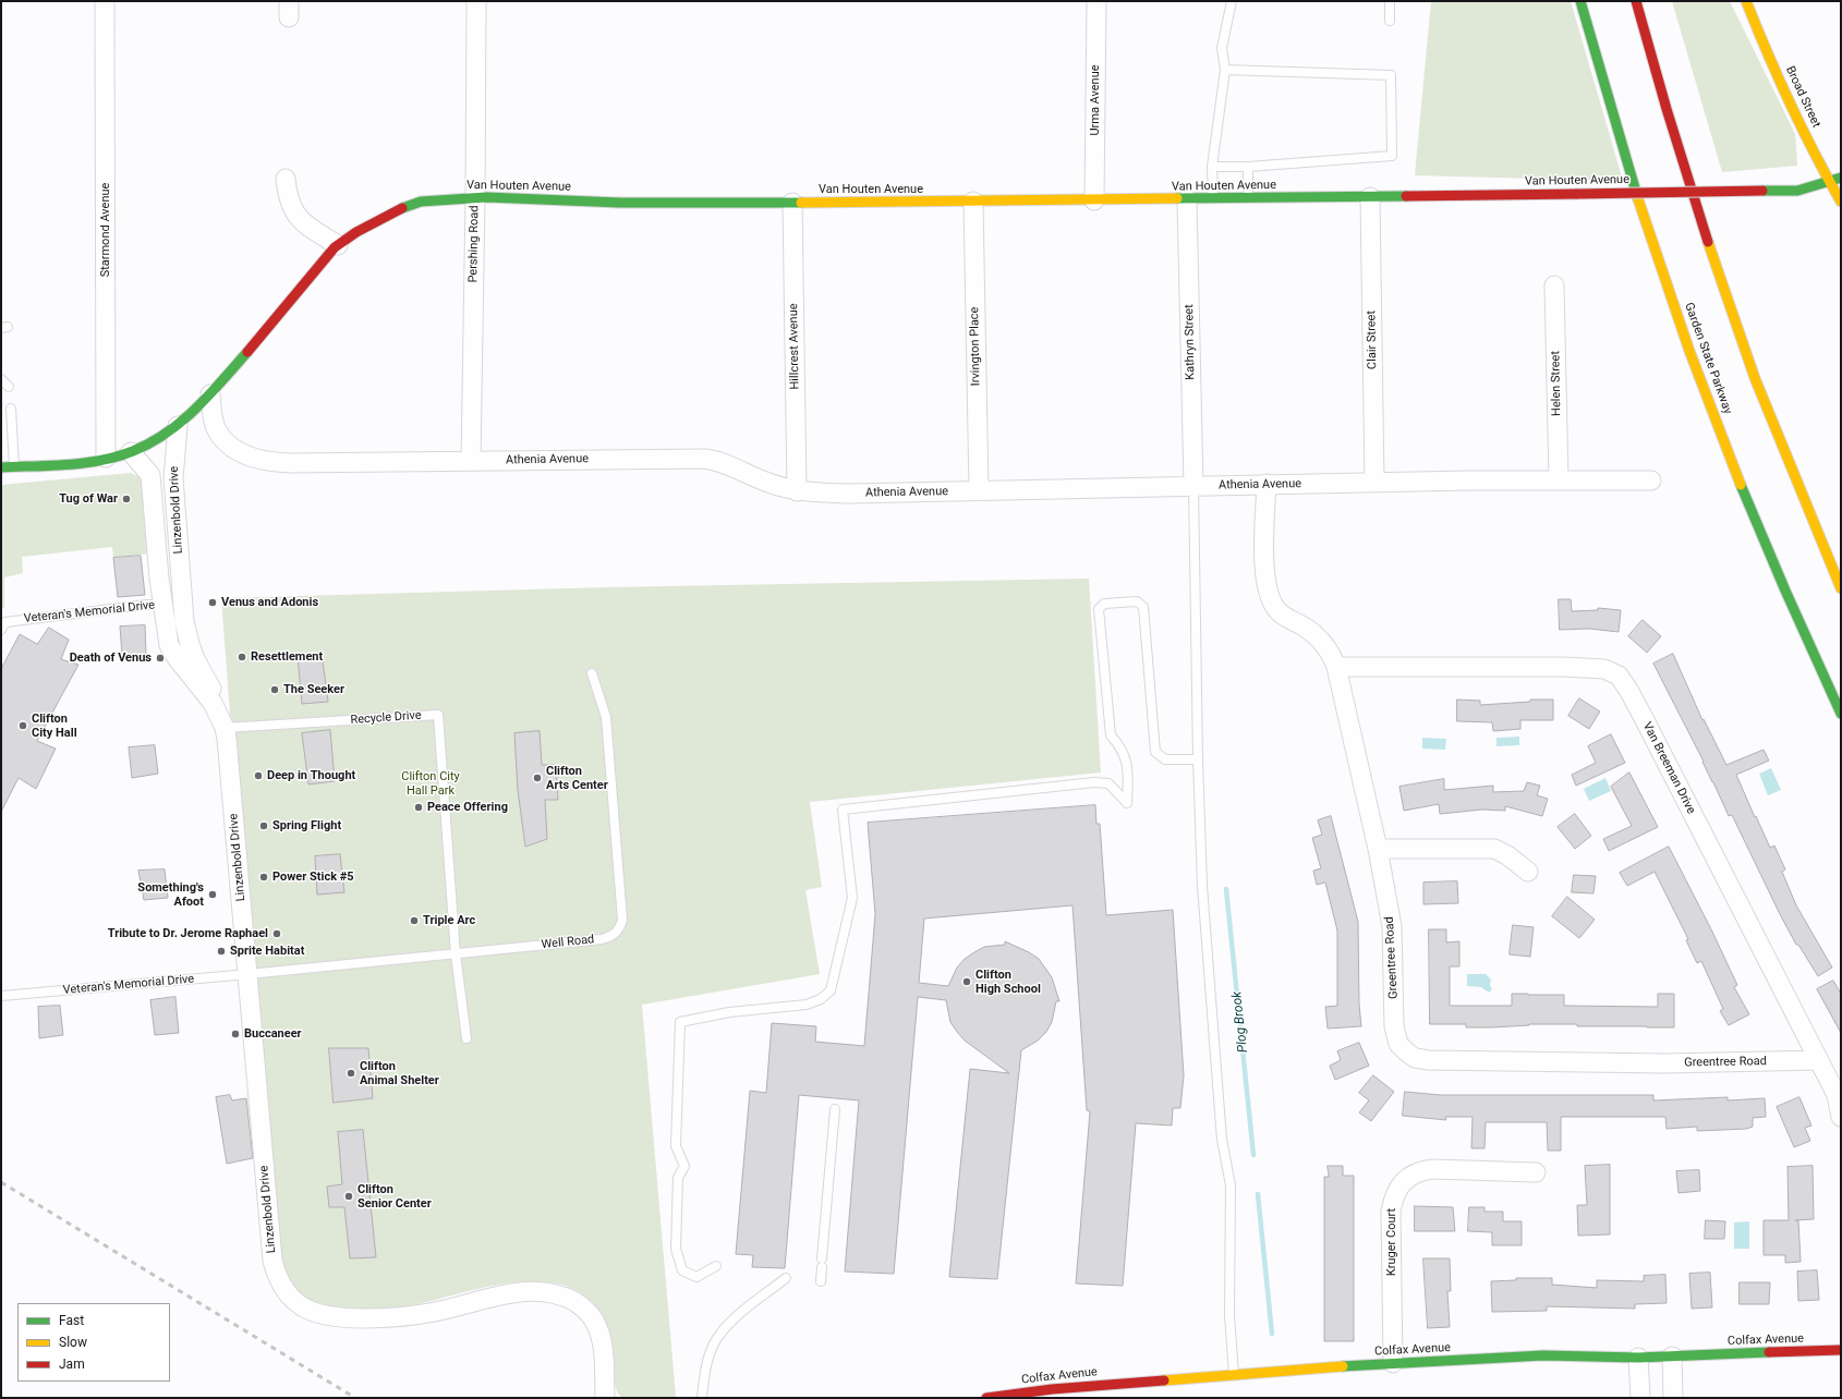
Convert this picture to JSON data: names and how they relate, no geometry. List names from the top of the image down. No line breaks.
{"streets":{"main road":["Broad Street","Van Houten Avenue","Garden State Parkway","Colfax Avenue"],"street":["Urma Avenue","Starmond Avenue","Pershing Road","Clair Street","Kathryn Street","Hillcrest Avenue","Irvington Place","Helen Street","Athenia Avenue","Linzenbold Drive","Van Breeman Drive","Greentree Road","Kruger Court"],"lane":["Veteran's Memorial Drive","Recycle Drive","Well Road"]},"crossings":[["Broad Street","Van Houten Avenue"],["Urma Avenue","Van Houten Avenue"],["Van Houten Avenue","Starmond Avenue"],["Van Houten Avenue","Pershing Road"],["Van Houten Avenue","Clair Street"],["Van Houten Avenue","Kathryn Street"],["Van Houten Avenue","Hillcrest Avenue"],["Van Houten Avenue","Irvington Place"],["Van Houten Avenue","Athenia Avenue"],["Van Houten Avenue","Linzenbold Drive"],["Pershing Road","Athenia Avenue"],["Clair Street","Athenia Avenue"],["Kathryn Street","Athenia Avenue"],["Hillcrest Avenue","Athenia Avenue"],["Irvington Place","Athenia Avenue"],["Helen Street","Athenia Avenue"],["Athenia Avenue","Greentree Road"],["Linzenbold Drive","Veteran's Memorial Drive"],["Linzenbold Drive","Recycle Drive"],["Linzenbold Drive","Well Road"],["Veteran's Memorial Drive","Well Road"],["Recycle Drive","Well Road"],["Van Breeman Drive","Greentree Road"],["Kruger Court","Colfax Avenue"]],"water":["Plog Brook"],"parks":["Clifton City Hall Park"],"places":["Tug of War","Venus and Adonis","Resettlement","Death of Venus","The Seeker","Clifton City Hall","Deep in Thought","Clifton Arts Center","Peace Offering","Spring Flight","Power Stick #5","Something's Afoot","Triple Arc","Tribute to Dr. Jerome Raphael","Sprite Habitat","Clifton High School","Buccaneer","Clifton Animal Shelter","Clifton Senior Center"],"legend":["Fast","Slow","Jam"]}
